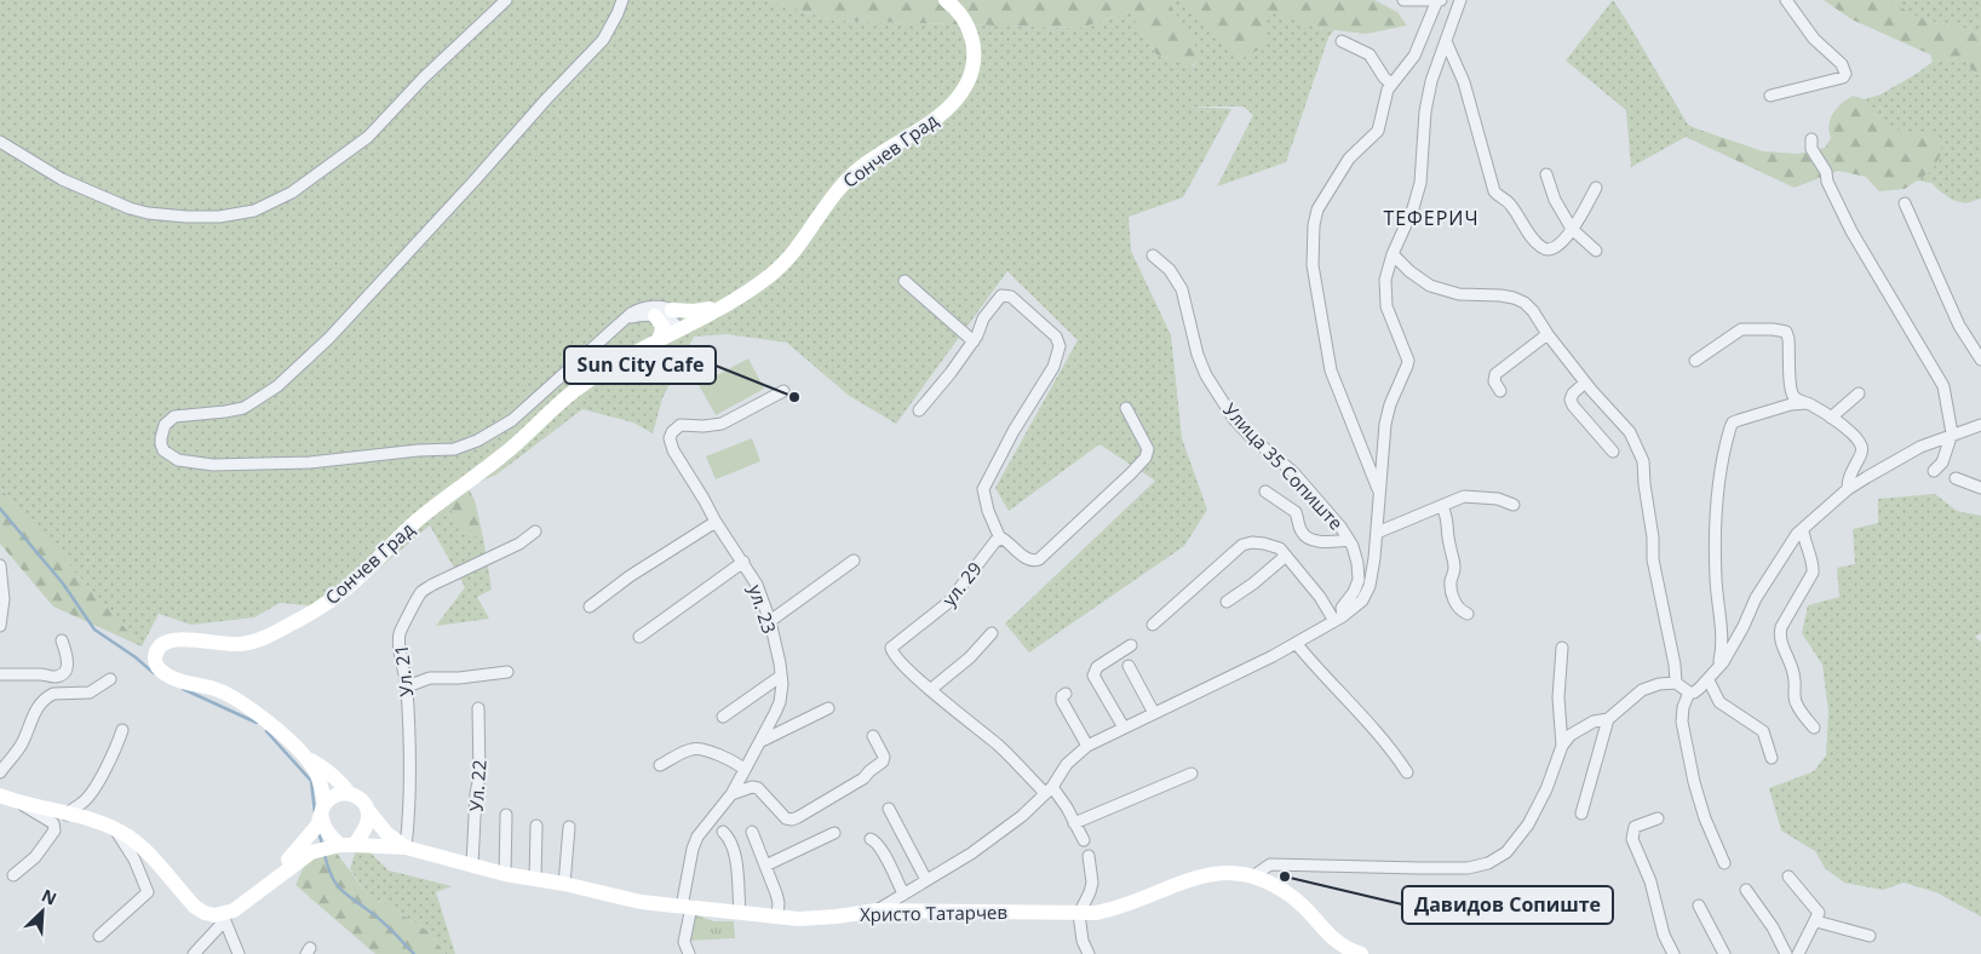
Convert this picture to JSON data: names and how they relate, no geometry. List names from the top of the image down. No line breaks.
{"streets":{"main road":["Сончев Град","Христо Татарчев"],"street":["Улица 35 Сопиште","ул. 29","ул. 23","Ул. 21","Ул. 22"]},"crossings":[["ул. 23","Христо Татарчев"],["Ул. 21","Христо Татарчев"],["Ул. 22","Христо Татарчев"]],"districts":["ТЕФЕРИЧ"],"places":["Sun City Cafe","Давидов Сопиште"],"north":"top right"}
